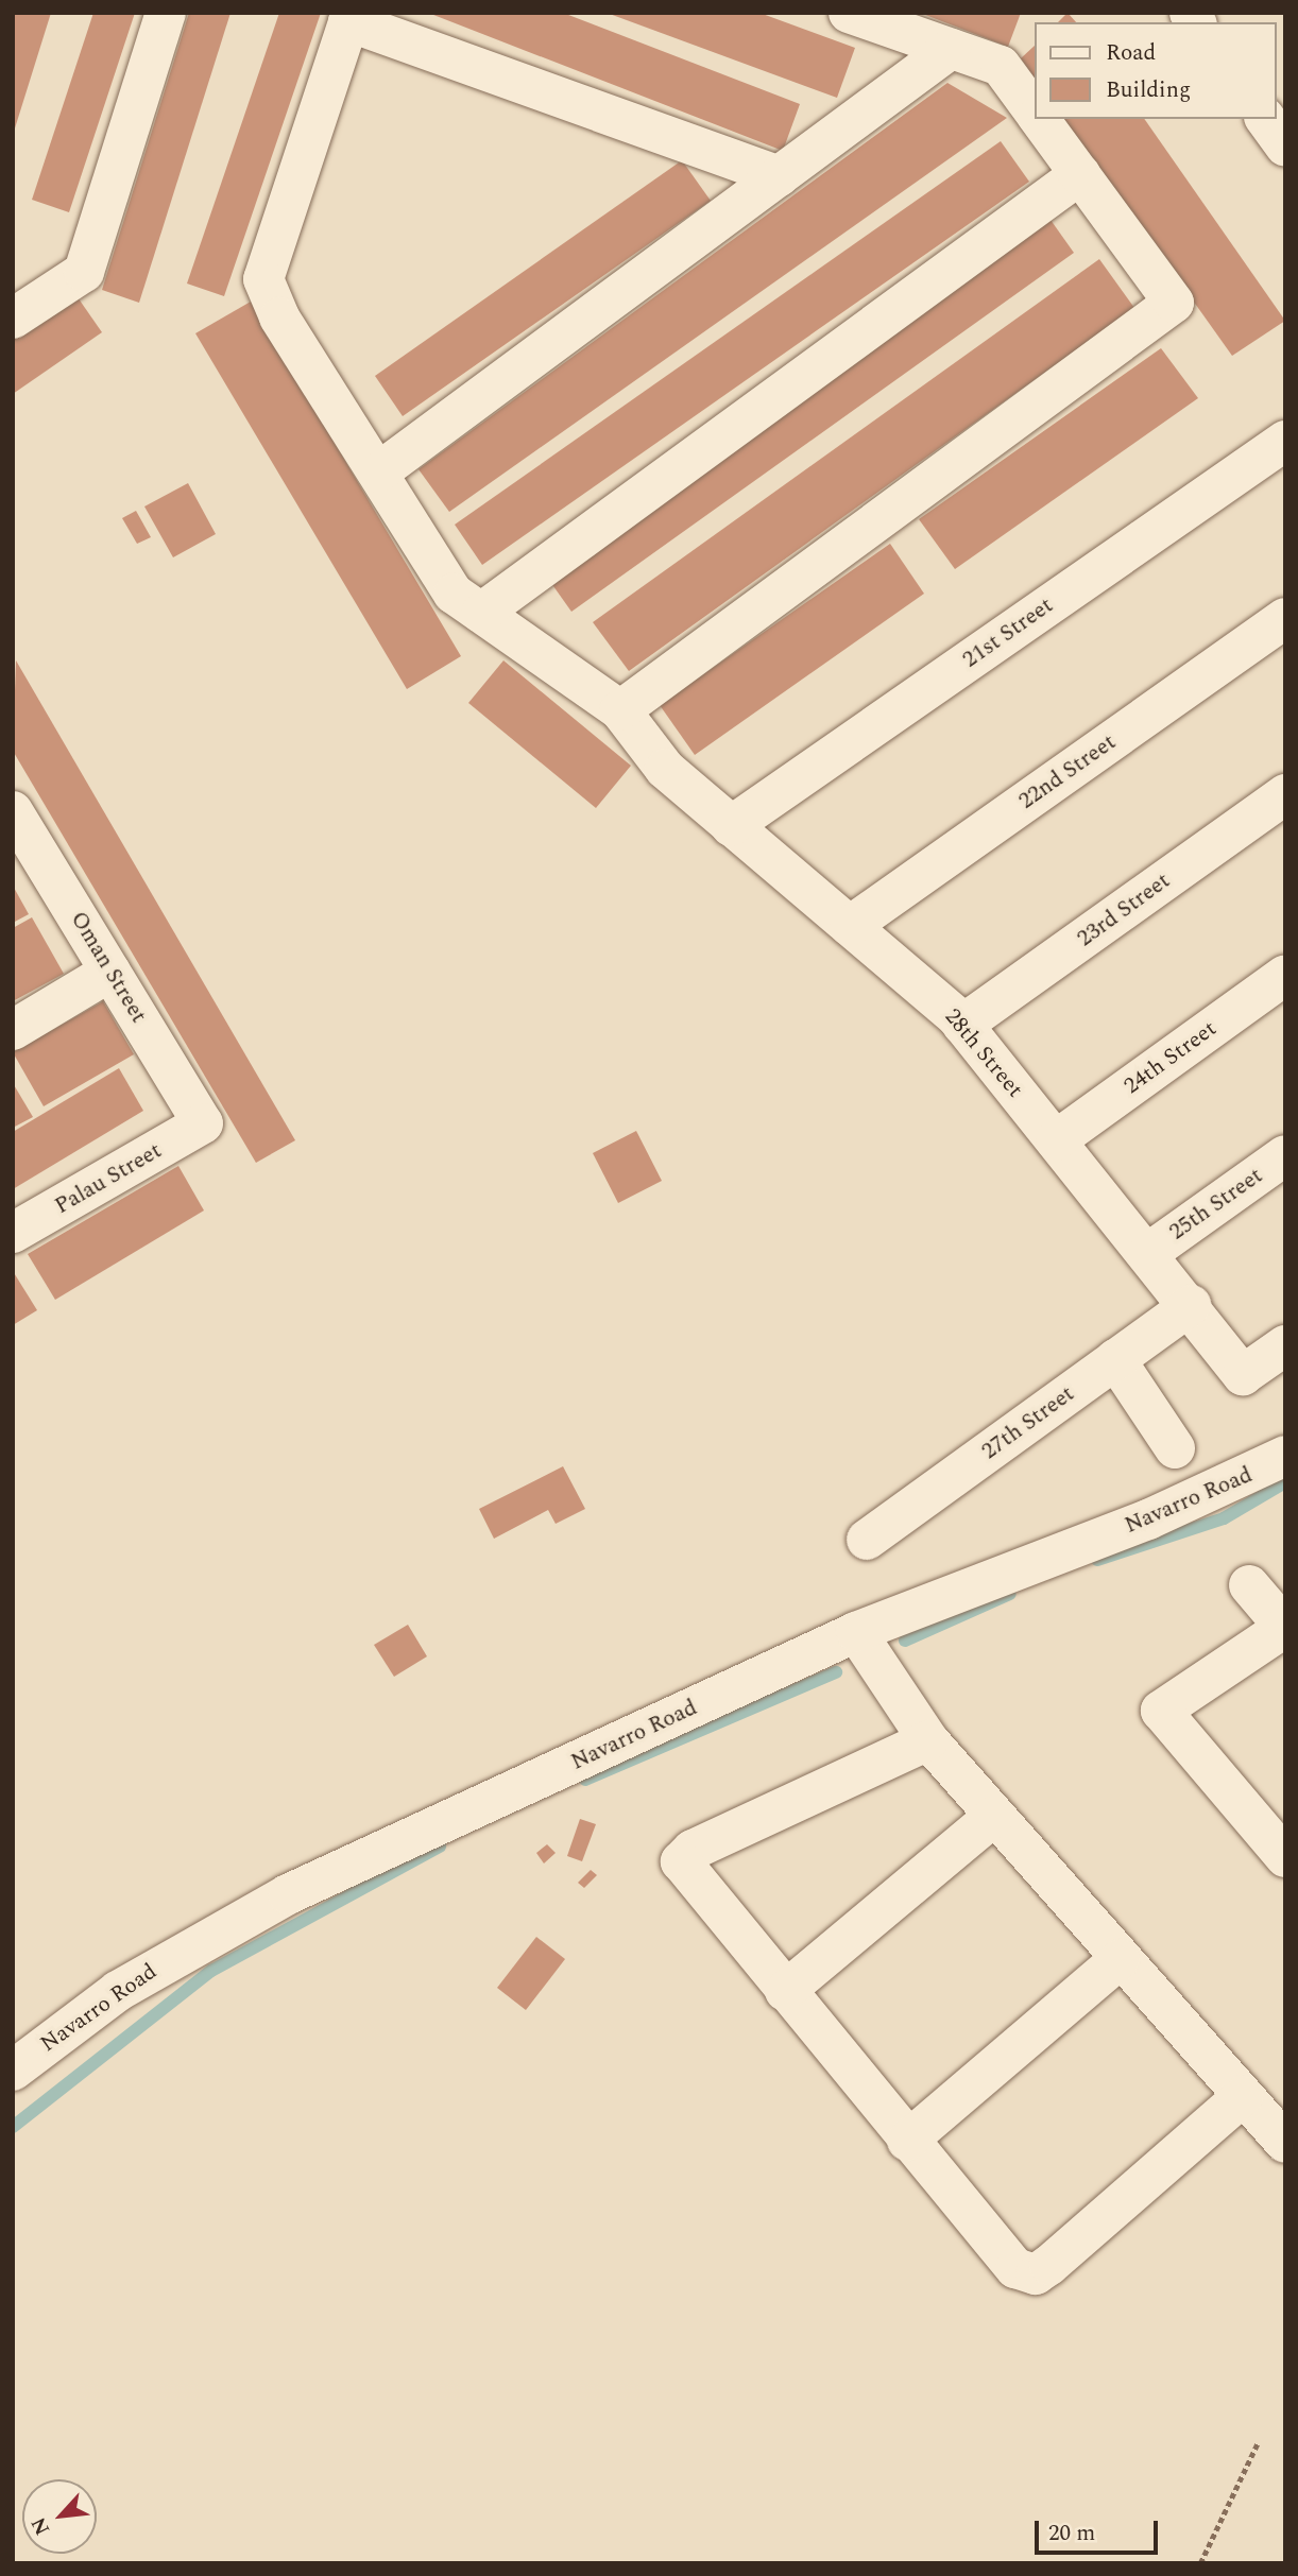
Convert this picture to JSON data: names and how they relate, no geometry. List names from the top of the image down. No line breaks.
{"streets":{"street":["21st Street","22nd Street","23rd Street","Oman Street","28th Street","24th Street","Palau Street","25th Street","27th Street","Navarro Road"]},"crossings":[["21st Street","28th Street"],["22nd Street","28th Street"],["23rd Street","28th Street"],["Oman Street","Palau Street"],["28th Street","24th Street"],["28th Street","25th Street"],["28th Street","27th Street"]],"legend":["Road","Building"],"scale_bar":"20 m","north":"bottom left"}
